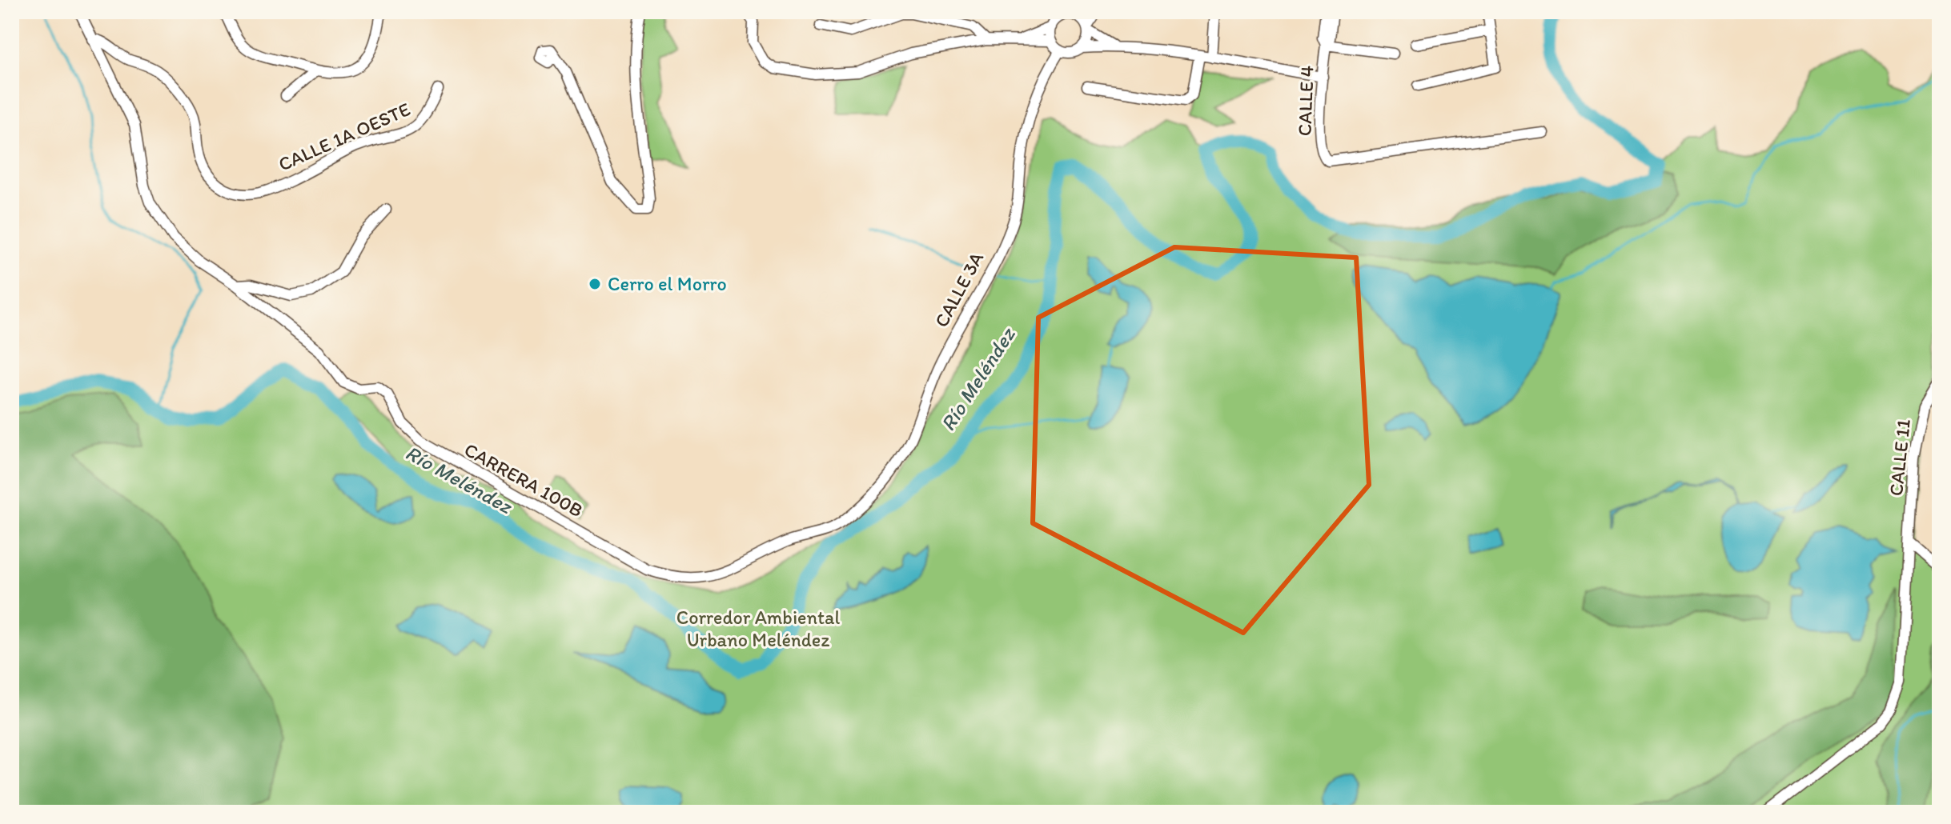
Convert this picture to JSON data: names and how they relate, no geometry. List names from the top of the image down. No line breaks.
{"streets":{"street":["CALLE 4","CALLE 1A OESTE","CALLE 3A","CALLE 11","CARRERA 100B"]},"crossings":[["CALLE 1A OESTE","CARRERA 100B"],["CALLE 3A","CARRERA 100B"]],"water":["Río Meléndez"],"parks":["Corredor Ambiental Urbano Meléndez"],"places":["Cerro el Morro"]}
